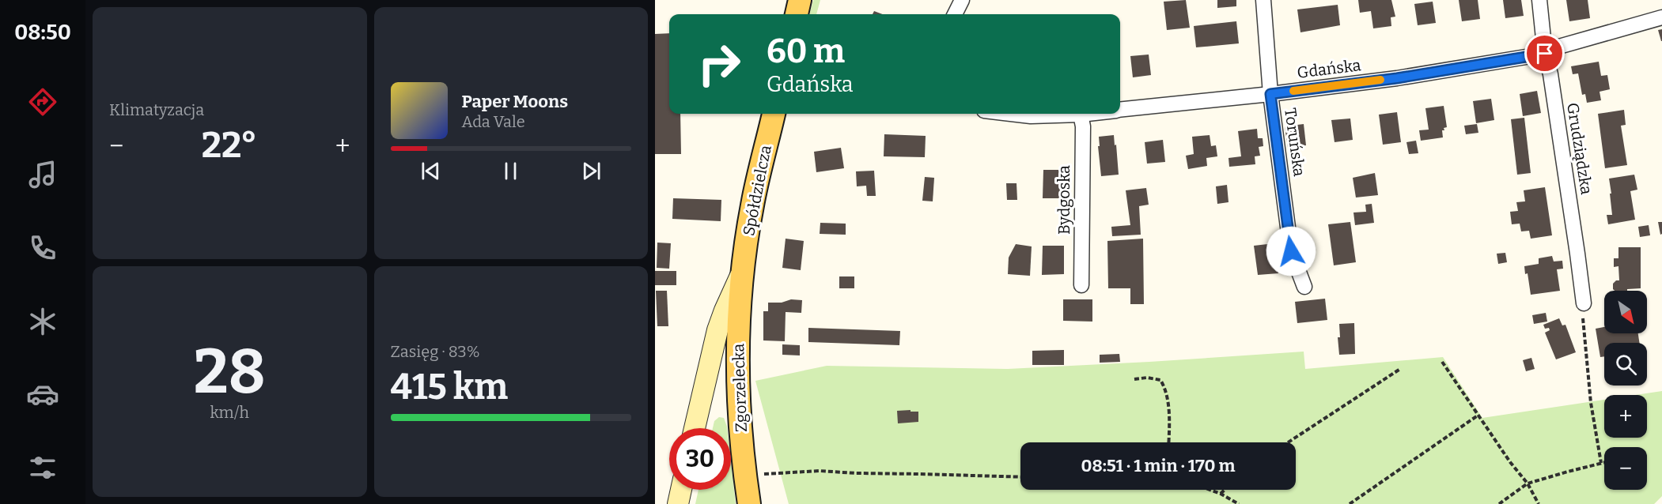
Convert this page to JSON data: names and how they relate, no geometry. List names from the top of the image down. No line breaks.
{"streets":{"main road":["Spółdzielcza","Zgorzelecka"],"street":["Gdańska","Toruńska","Grudziądzka","Bydgoska"]},"crossings":[["Gdańska","Toruńska"],["Gdańska","Grudziądzka"],["Gdańska","Bydgoska"],["Spółdzielcza","Zgorzelecka"]],"north":"bottom right","page":{"tabs":"08:50","tile":["Klimatyzacja",["28","km/h"],["Zasięg · 83%","415 km"]],"turn":["60 m","Gdańska"],"song":["Paper Moons","Ada Vale"],"heat":["−","22°","+"],"map_buttons":["+","−"],"limit":"30","trip":"08:51 · 1 min · 170 m"}}
